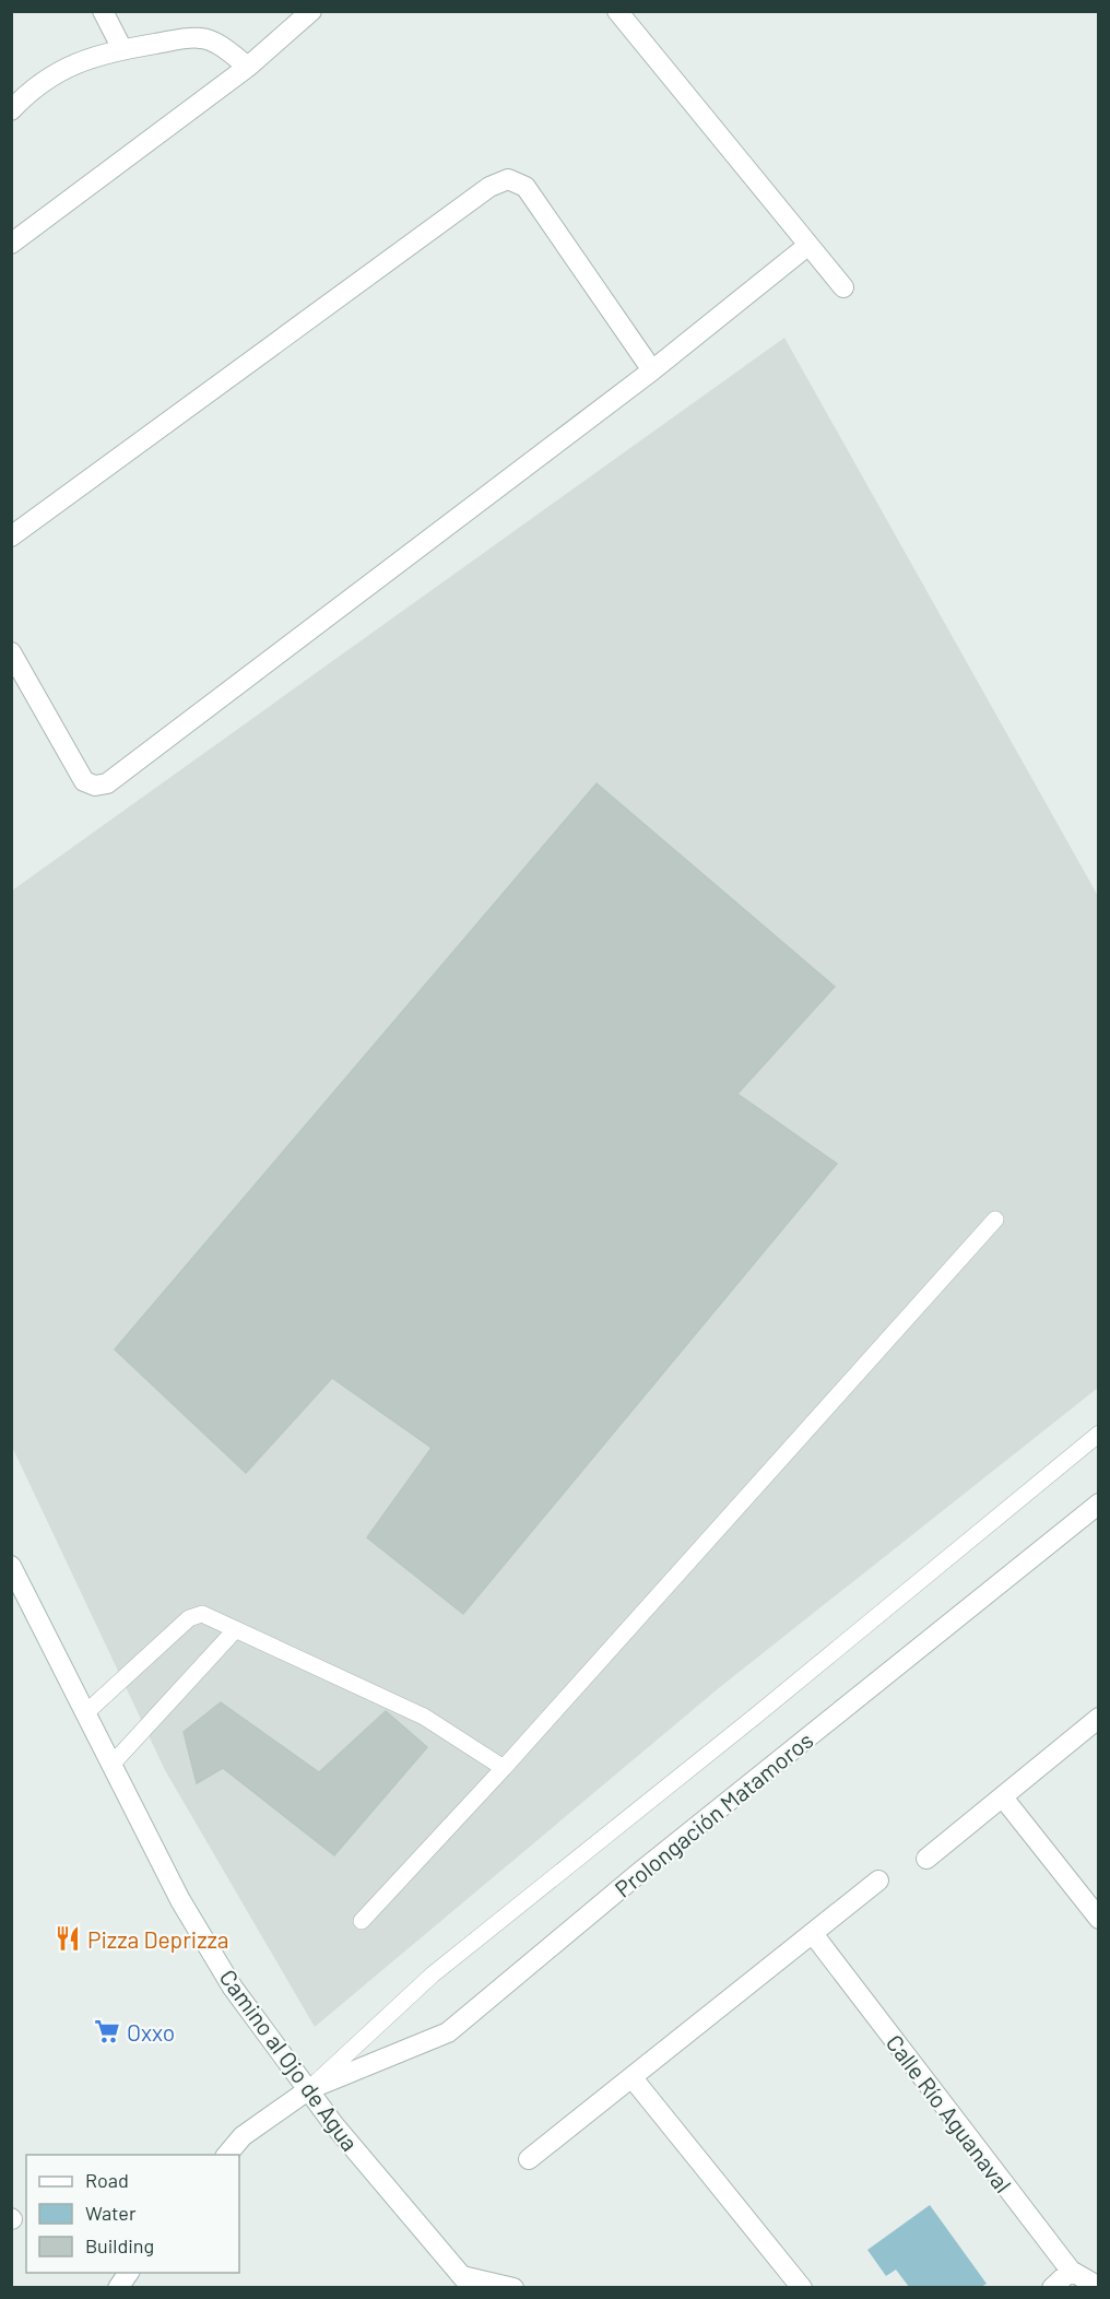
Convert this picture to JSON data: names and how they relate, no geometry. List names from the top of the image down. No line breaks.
{"streets":{"street":["Prolongación Matamoros","Camino al Ojo de Agua","Calle Río Aguanaval"]},"crossings":[["Prolongación Matamoros","Camino al Ojo de Agua"]],"places":{"restaurant":["Pizza Deprizza"],"supermarket":["Oxxo"]},"legend":["Road","Water","Building"]}
